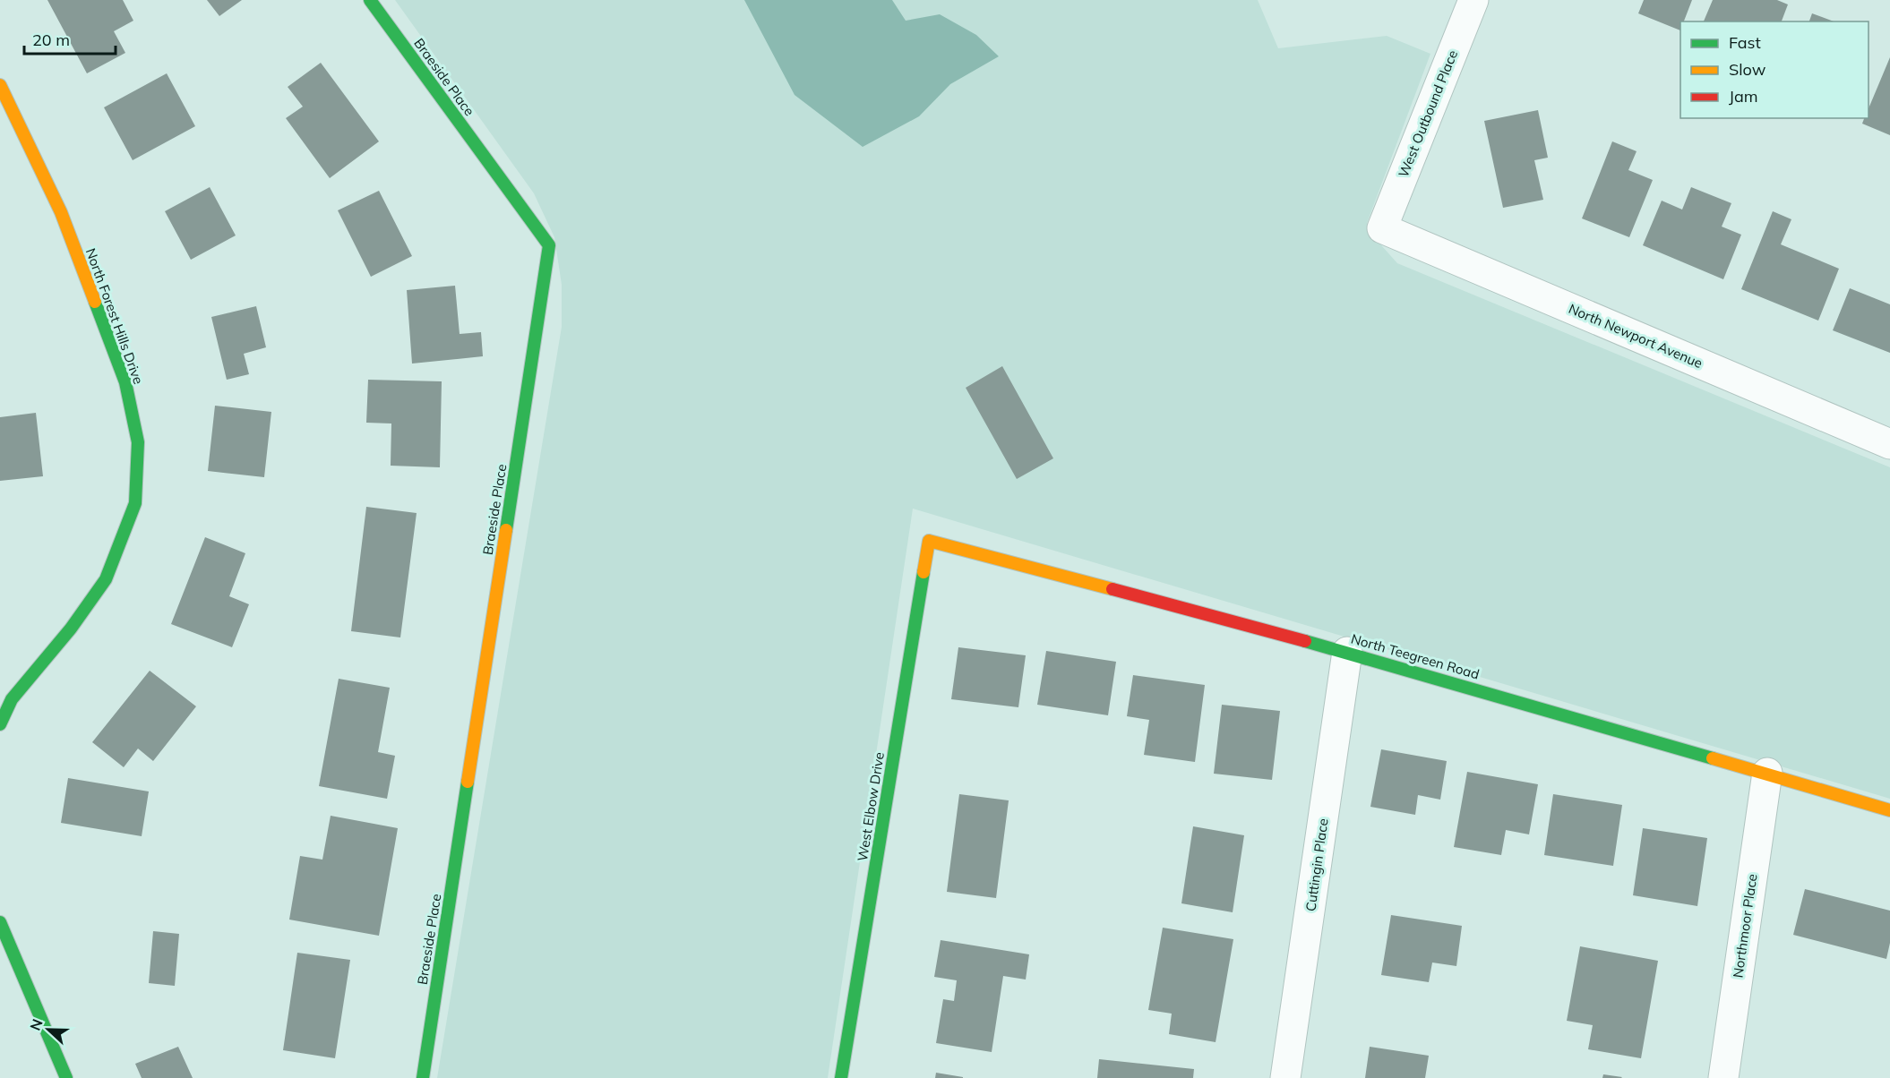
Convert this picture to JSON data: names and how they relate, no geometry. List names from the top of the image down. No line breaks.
{"streets":{"street":["Braeside Place","West Outbound Place","North Forest Hills Drive","North Newport Avenue","North Teegreen Road","West Elbow Drive","Cuttingin Place","Northmoor Place"]},"crossings":[["West Outbound Place","North Newport Avenue"],["North Teegreen Road","West Elbow Drive"],["North Teegreen Road","Cuttingin Place"],["North Teegreen Road","Northmoor Place"]],"legend":["Fast","Slow","Jam"],"scale_bar":"20 m","north":"left"}
